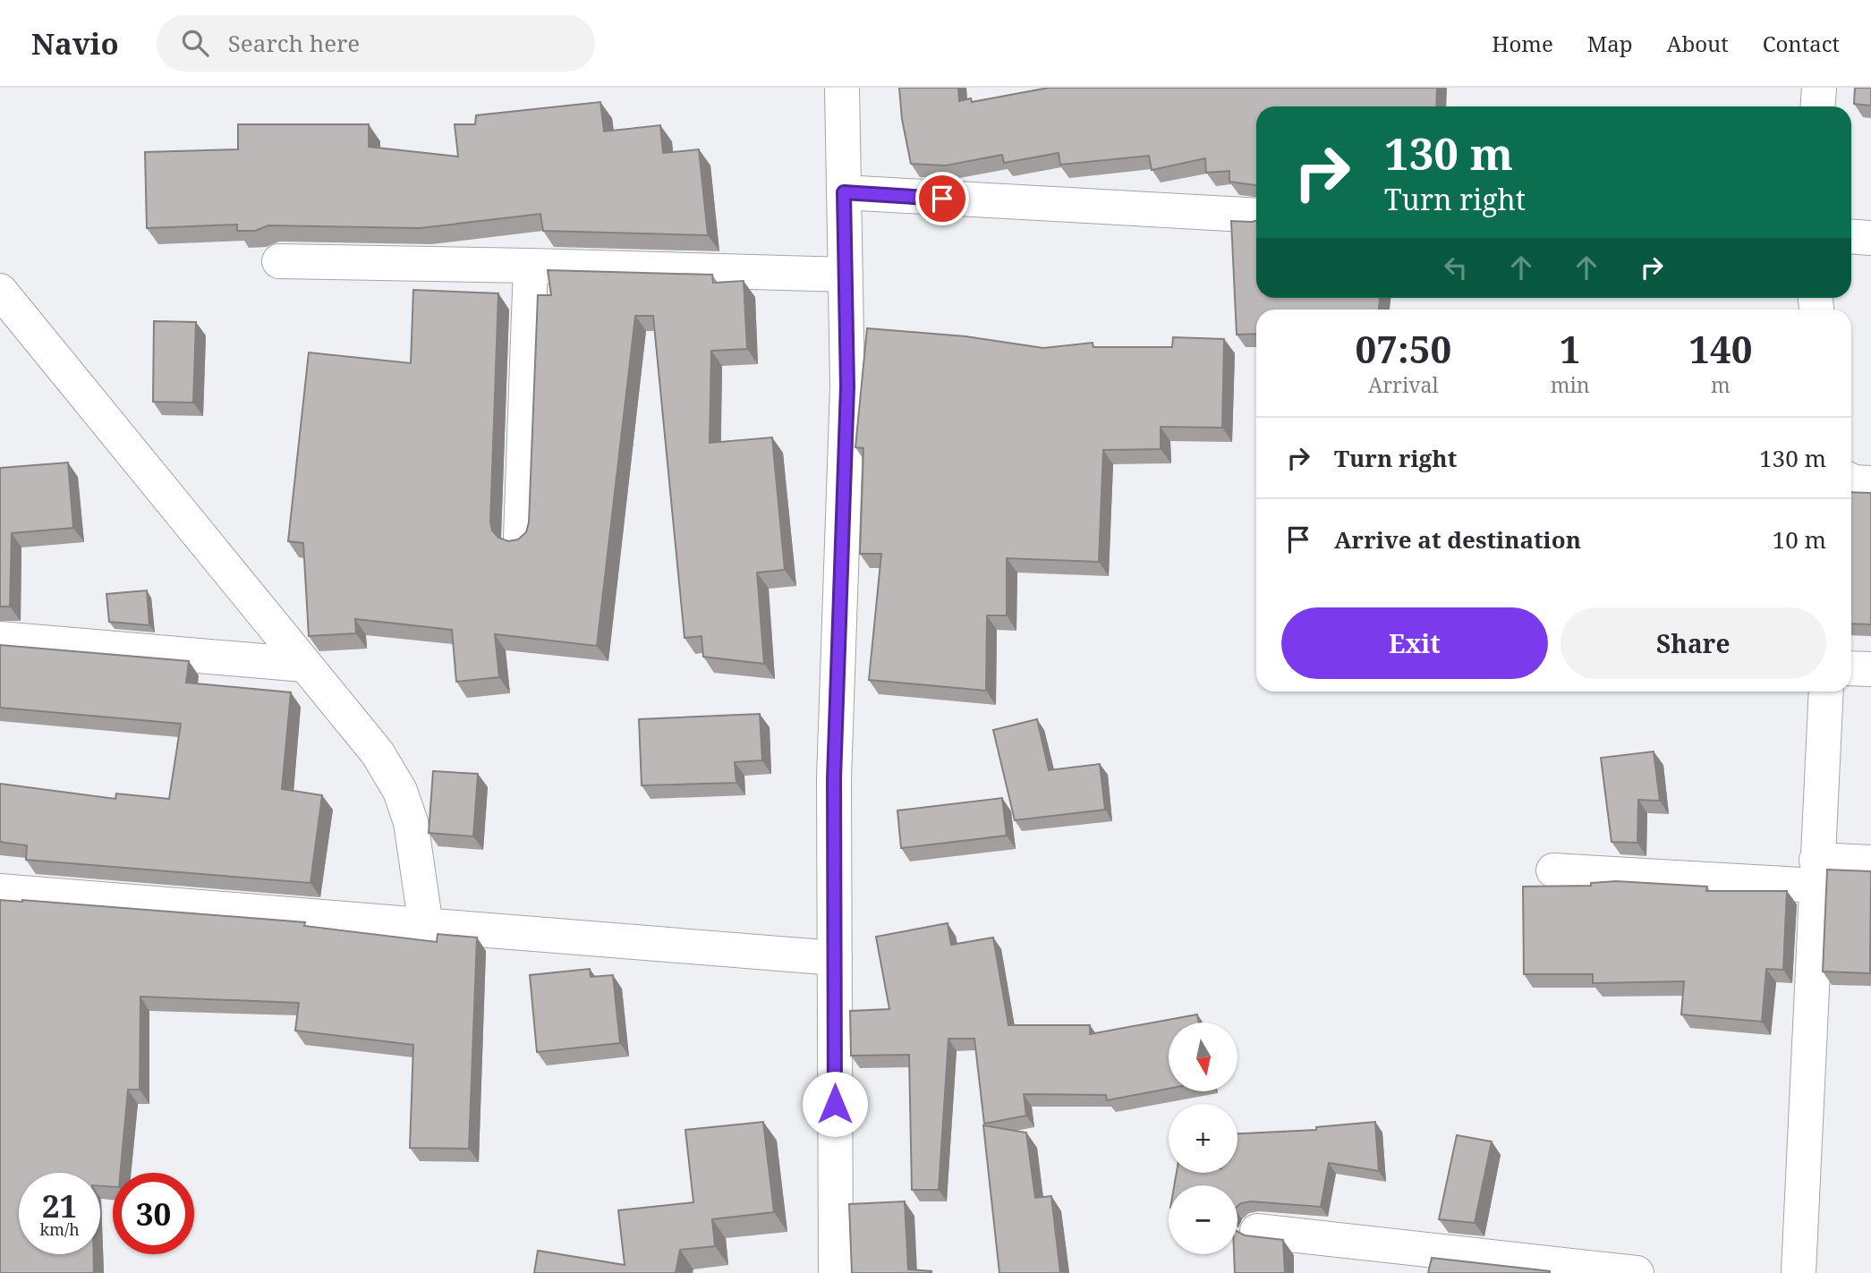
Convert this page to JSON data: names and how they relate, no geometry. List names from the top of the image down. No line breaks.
{"north":"bottom","page":{"header":"Navio","search":"Search here","nav":["Home","Map","About","Contact"],"turn":["130 m","Turn right"],"eta":["07:50","Arrival","1","min","140","m"],"list":[{"name":"Turn right","value":"130 m"},{"name":"Arrive at destination","value":"10 m"}],"buttons":["Exit","Share"],"map_buttons":["+","−"],"speed":"21 km/h","limit":"30"}}
